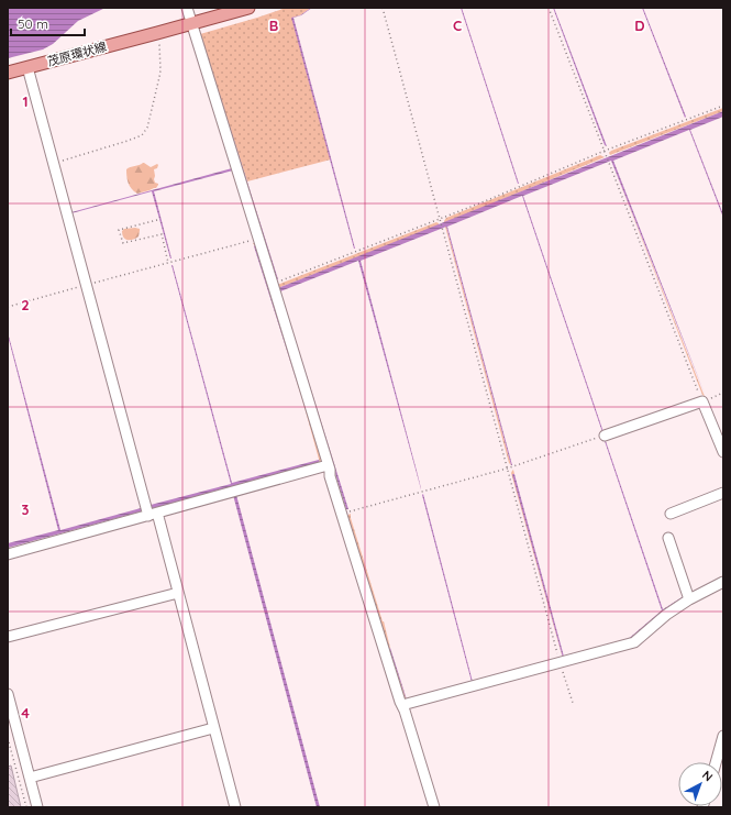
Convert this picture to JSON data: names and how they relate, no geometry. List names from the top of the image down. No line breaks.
{"streets":{"main road":["茂原環状線"]},"scale_bar":"50 m","north":"top right","grid":{"columns":["B","C","D"],"rows":["1","2","3","4"]}}
